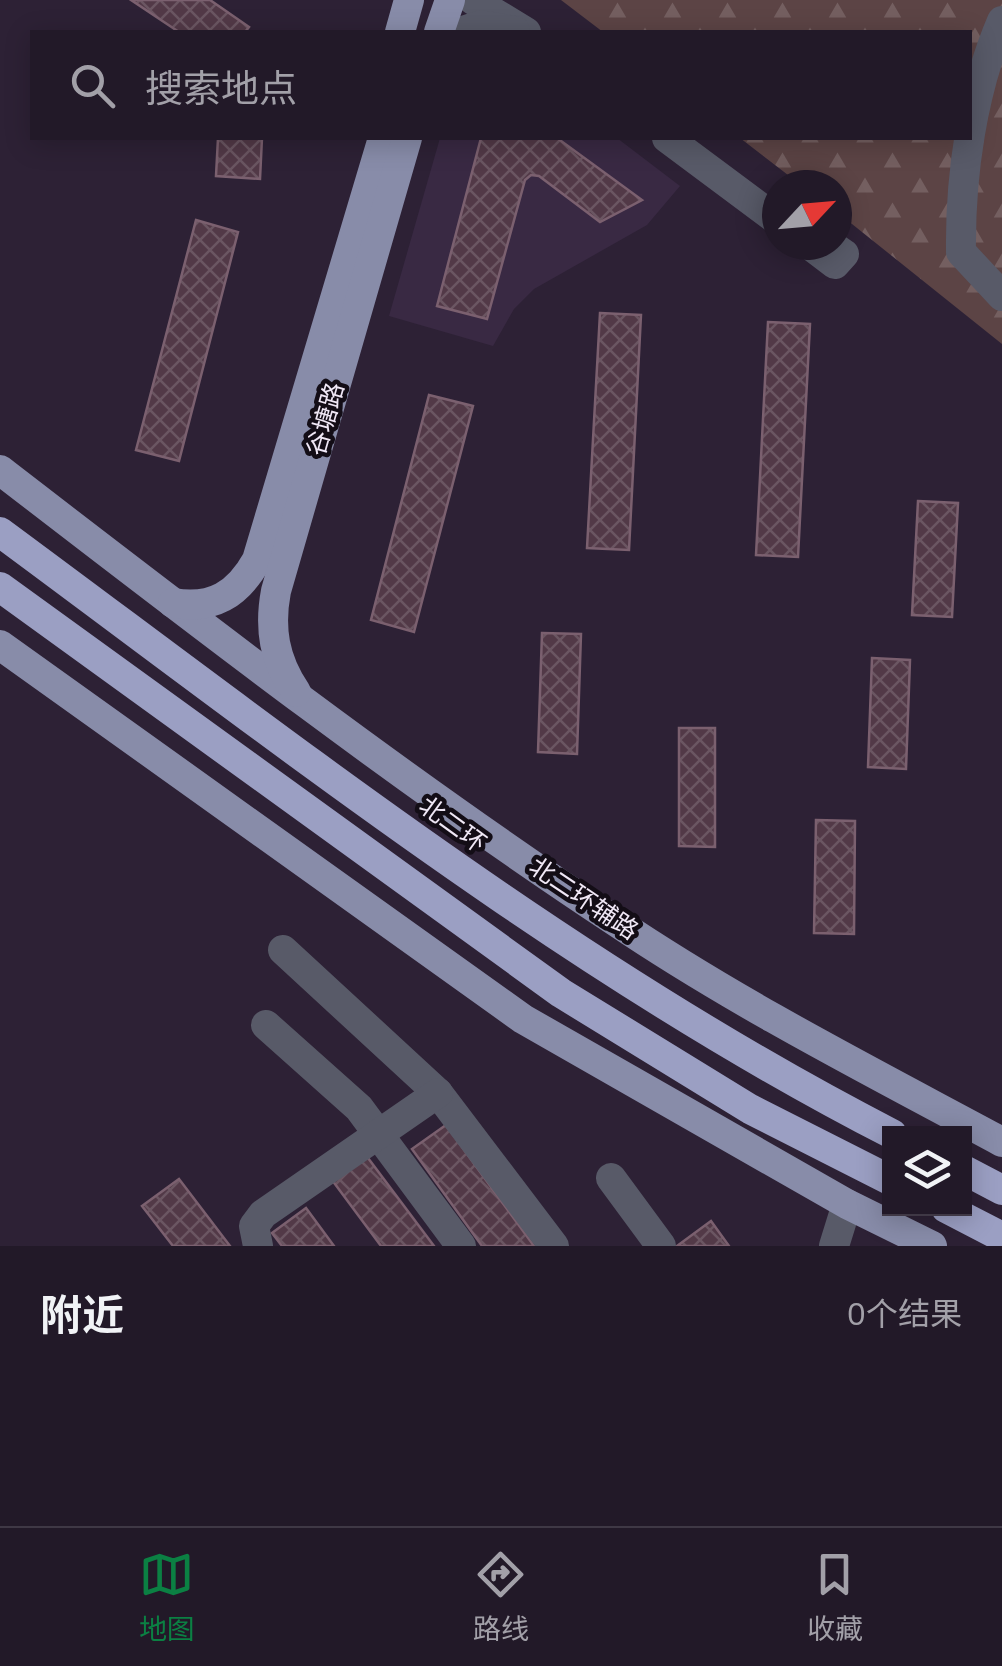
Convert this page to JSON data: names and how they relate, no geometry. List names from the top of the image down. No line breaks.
{"streets":{"highway":["北二环"],"main road":["谷塘路","北二环辅路"]},"crossings":[["谷塘路","北二环辅路"]],"north":"top right","page":{"search":"搜索地点","heading":["附近","0个结果"],"nav":["地图","路线","收藏"]}}
